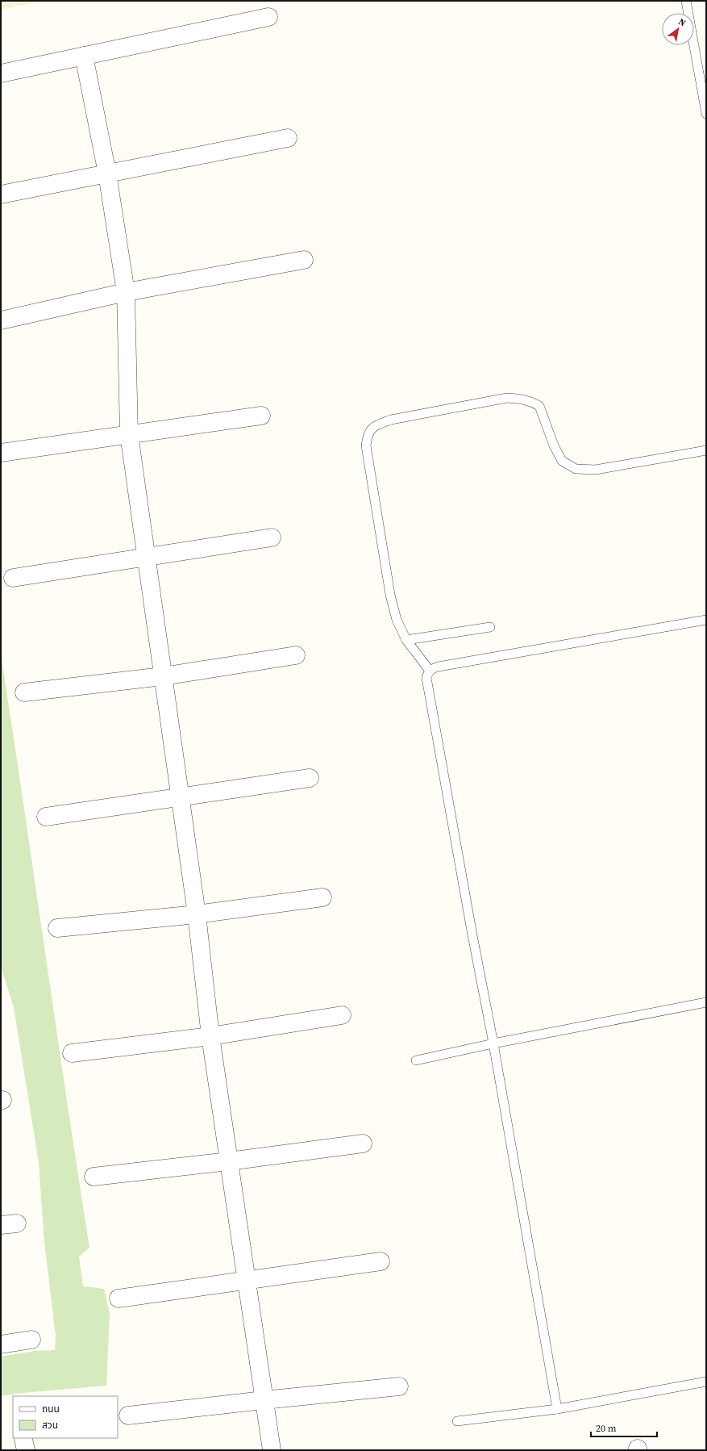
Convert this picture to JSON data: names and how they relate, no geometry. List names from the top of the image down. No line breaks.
{"legend":["ถนน","สวน"],"scale_bar":"20 m","north":"top right"}
